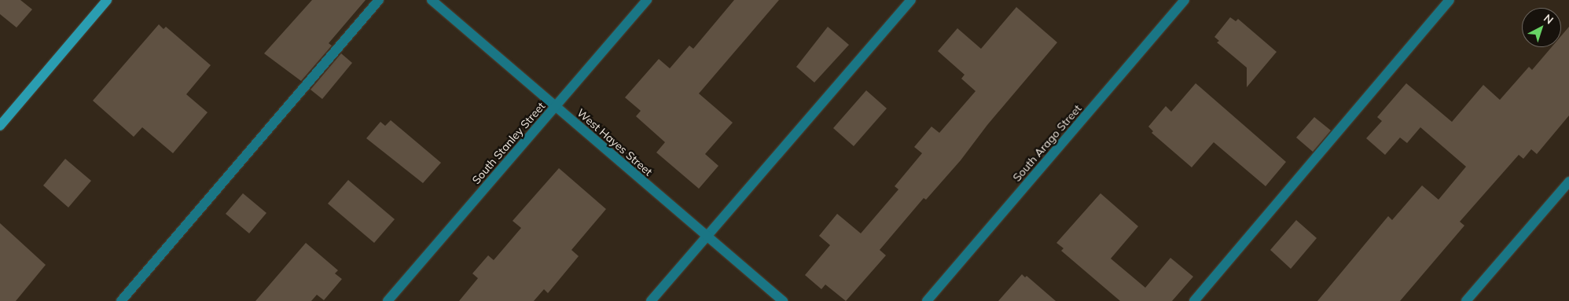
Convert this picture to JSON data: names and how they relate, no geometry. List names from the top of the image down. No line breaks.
{"streets":{"street":["West Hayes Street","South Stanley Street","South Arago Street"]},"crossings":[["West Hayes Street","South Stanley Street"]],"north":"top right"}
